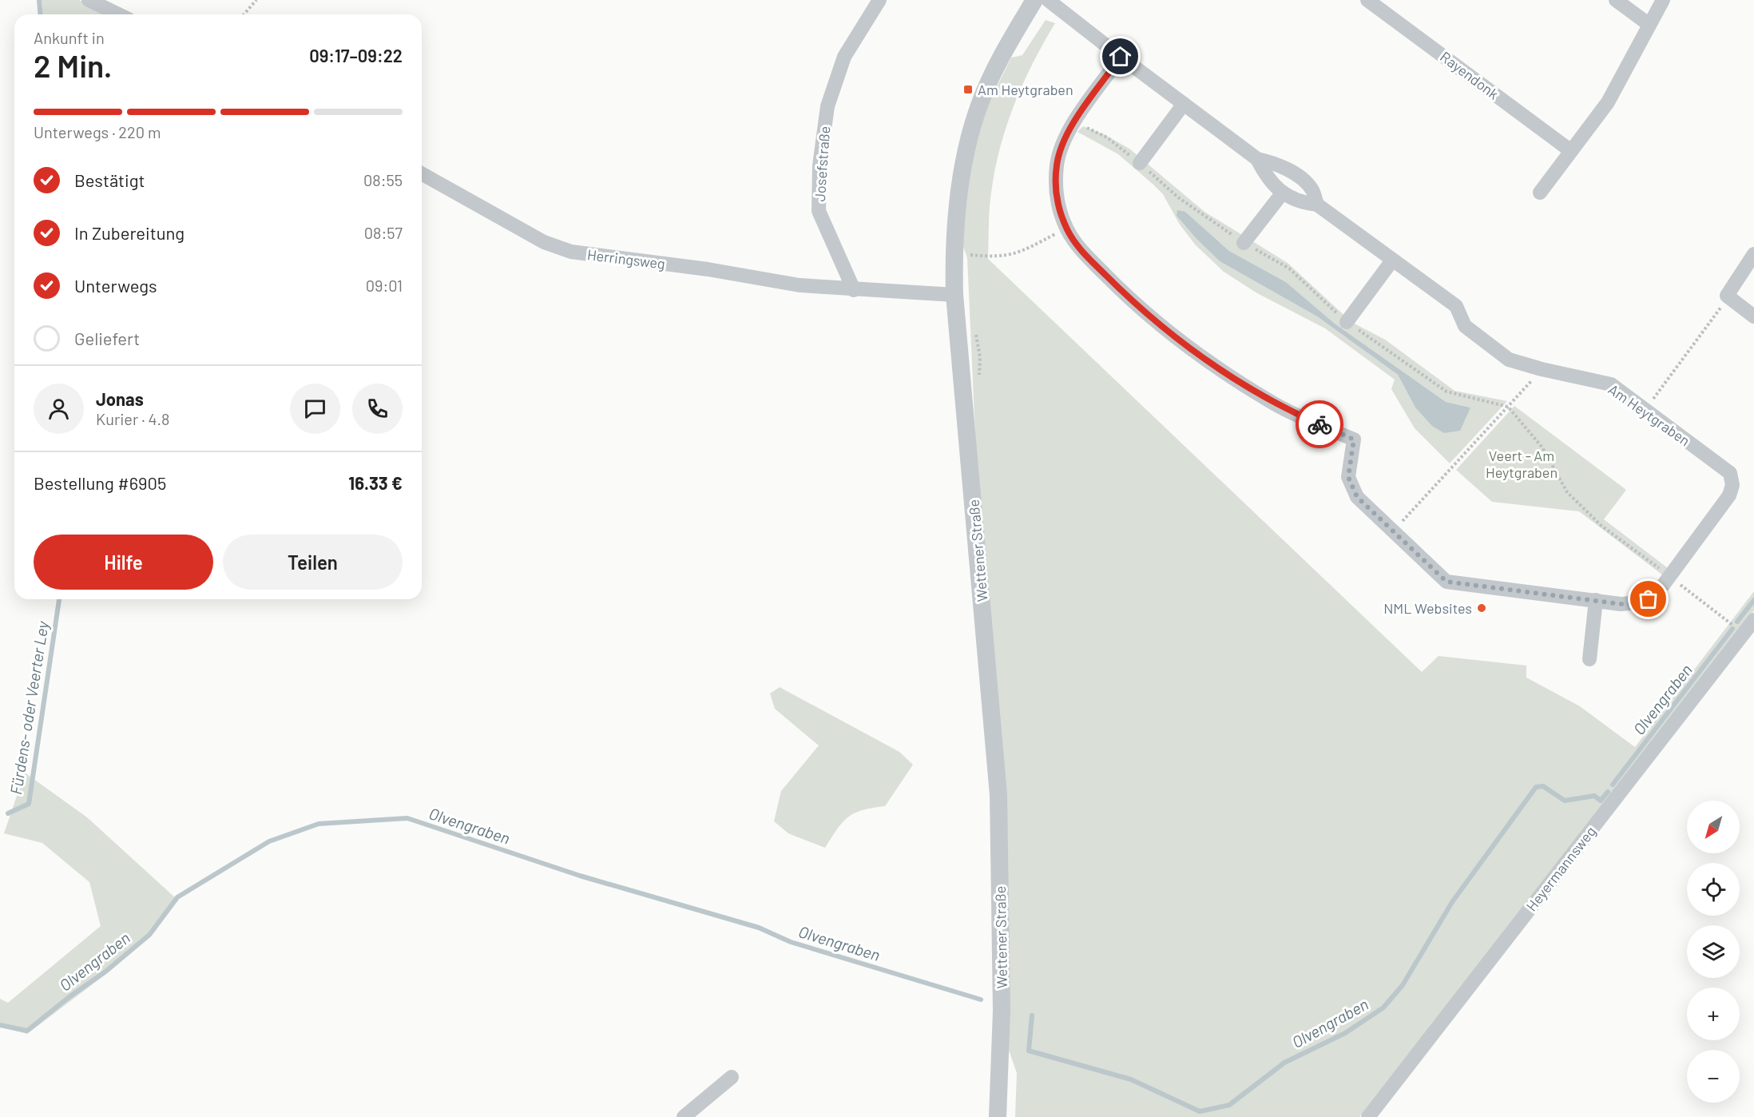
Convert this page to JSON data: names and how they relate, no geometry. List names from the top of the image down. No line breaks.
{"streets":{"street":["Rayendonk","Josefstraße","Herringsweg","Am Heytgraben","Wettener Straße","Heyermannsweg"]},"crossings":[["Josefstraße","Herringsweg"]],"water":["Olvengraben","Fürdens- oder Veerter Ley"],"parks":["Veert - Am Heytgraben"],"places":{"transit":["Am Heytgraben"],"other":["NML Websites"]},"north":"bottom left","page":{"heading":["2 Min.","Ankunft in","09:17–09:22"],"panel":["Jonas","Kurier · 4.8","Bestellung #6905","16.33 €"],"bar":"Unterwegs · 220 m","list":[["Bestätigt","08:55"],["In Zubereitung","08:57"],["Unterwegs","09:01"],"Geliefert"],"buttons":["Hilfe","Teilen"],"map_buttons":["+","−"]}}
